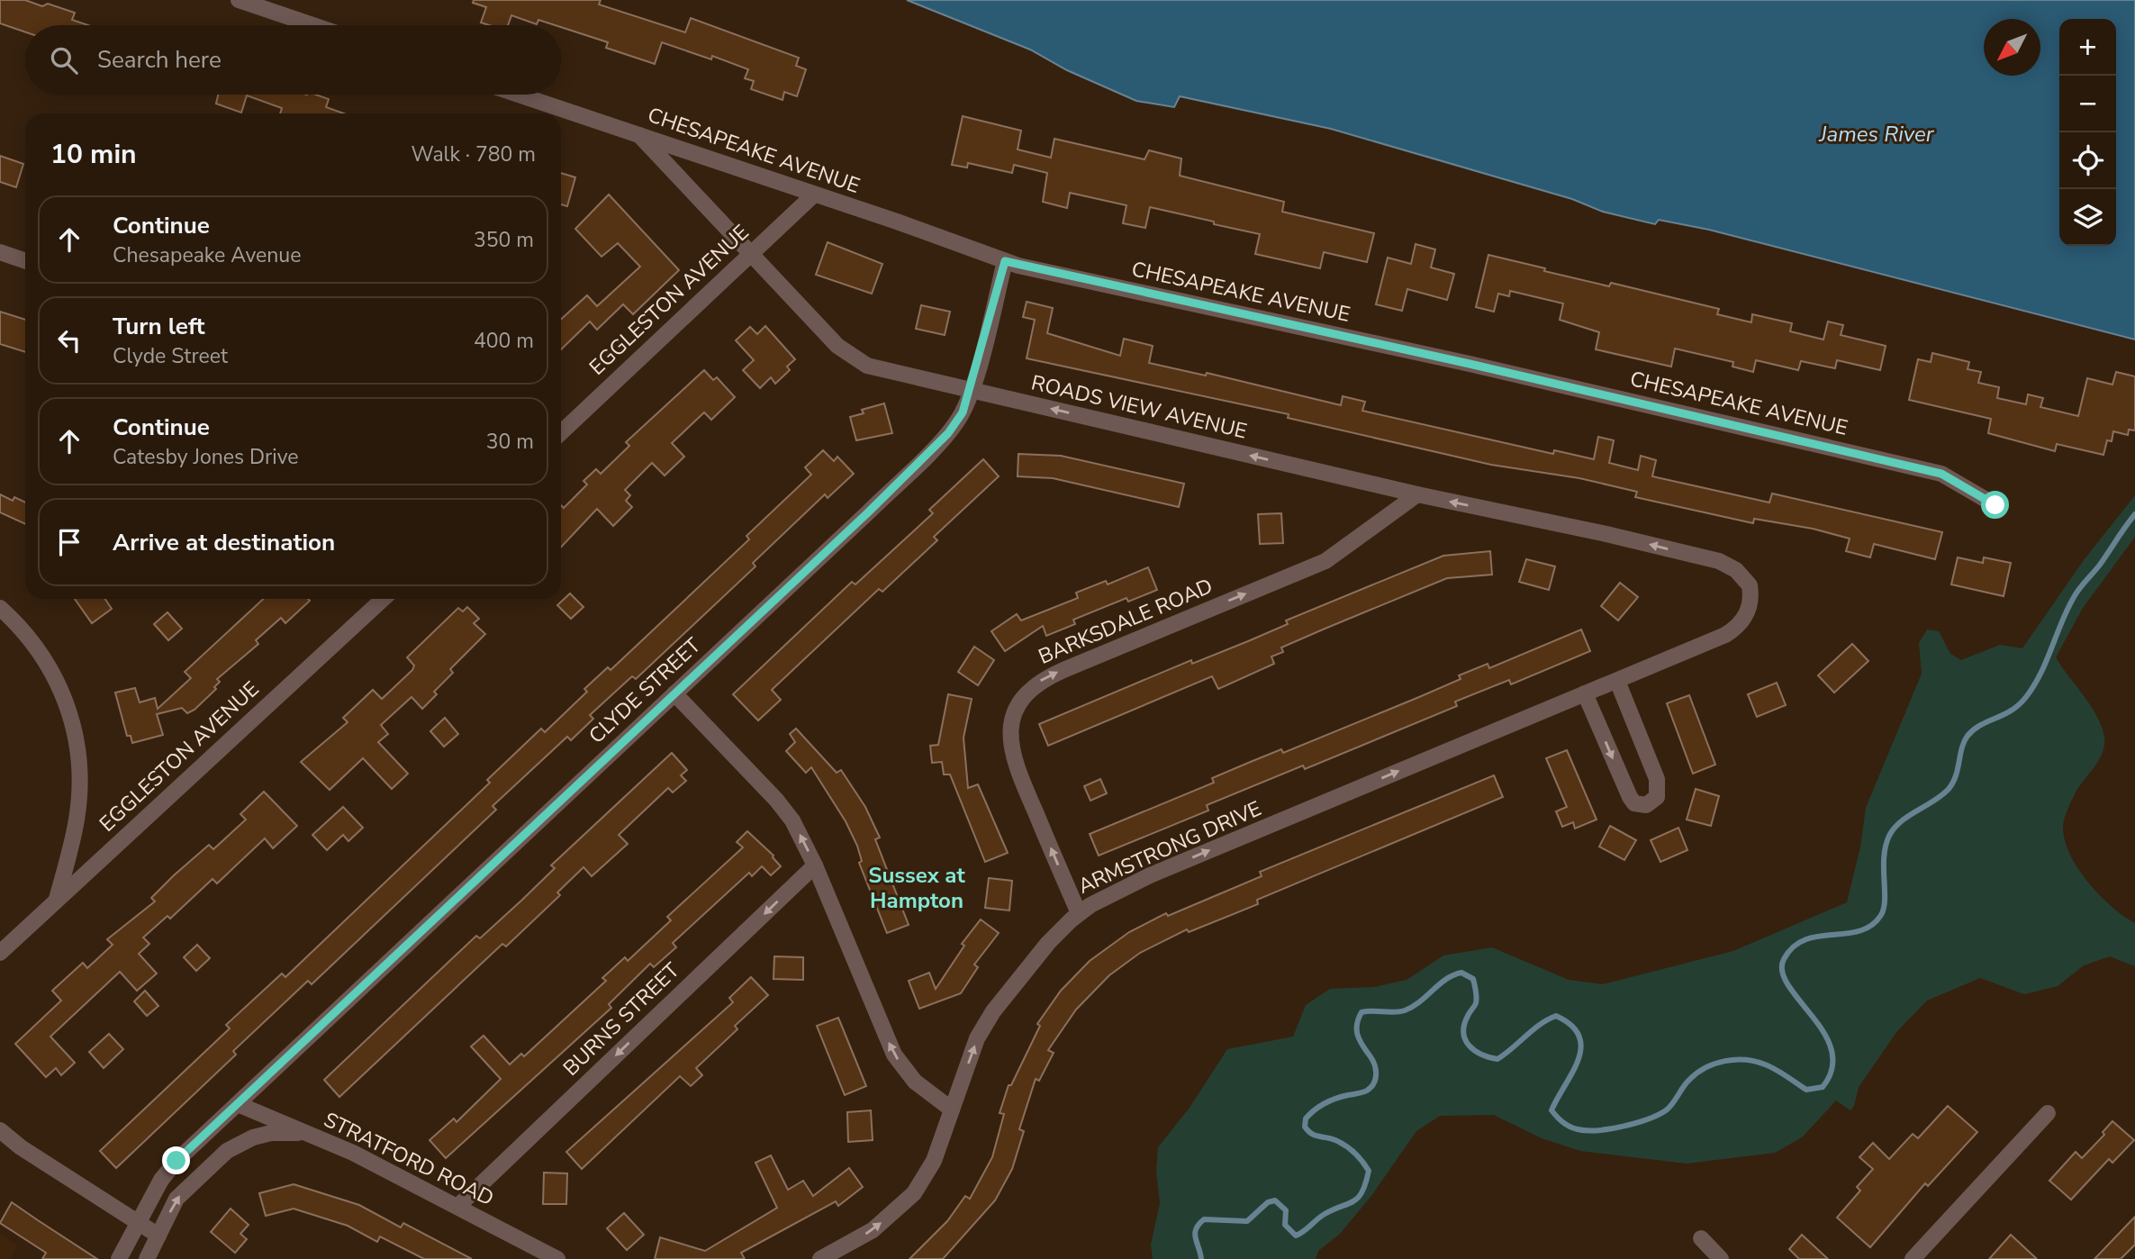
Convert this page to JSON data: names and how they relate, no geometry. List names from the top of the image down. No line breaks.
{"streets":{"street":["CHESAPEAKE AVENUE","EGGLESTON AVENUE","ROADS VIEW AVENUE","BARKSDALE ROAD","CLYDE STREET","ARMSTRONG DRIVE","BURNS STREET","STRATFORD ROAD"]},"crossings":[["CHESAPEAKE AVENUE","EGGLESTON AVENUE"],["CHESAPEAKE AVENUE","ROADS VIEW AVENUE"],["CHESAPEAKE AVENUE","CLYDE STREET"],["EGGLESTON AVENUE","ROADS VIEW AVENUE"],["ROADS VIEW AVENUE","BARKSDALE ROAD"],["ROADS VIEW AVENUE","CLYDE STREET"],["ROADS VIEW AVENUE","ARMSTRONG DRIVE"],["BARKSDALE ROAD","ARMSTRONG DRIVE"],["CLYDE STREET","STRATFORD ROAD"],["BURNS STREET","STRATFORD ROAD"]],"one_way":["ROADS VIEW AVENUE","ARMSTRONG DRIVE","BURNS STREET"],"districts":["Sussex at Hampton"],"water":["James River"],"north":"bottom left","page":{"map_buttons":["+","−"],"search":"Search here","heading":["10 min","Walk · 780 m"],"list":[["Continue","Chesapeake Avenue","350 m"],["Turn left","Clyde Street","400 m"],["Continue","Catesby Jones Drive","30 m"],"Arrive at destination"]}}
